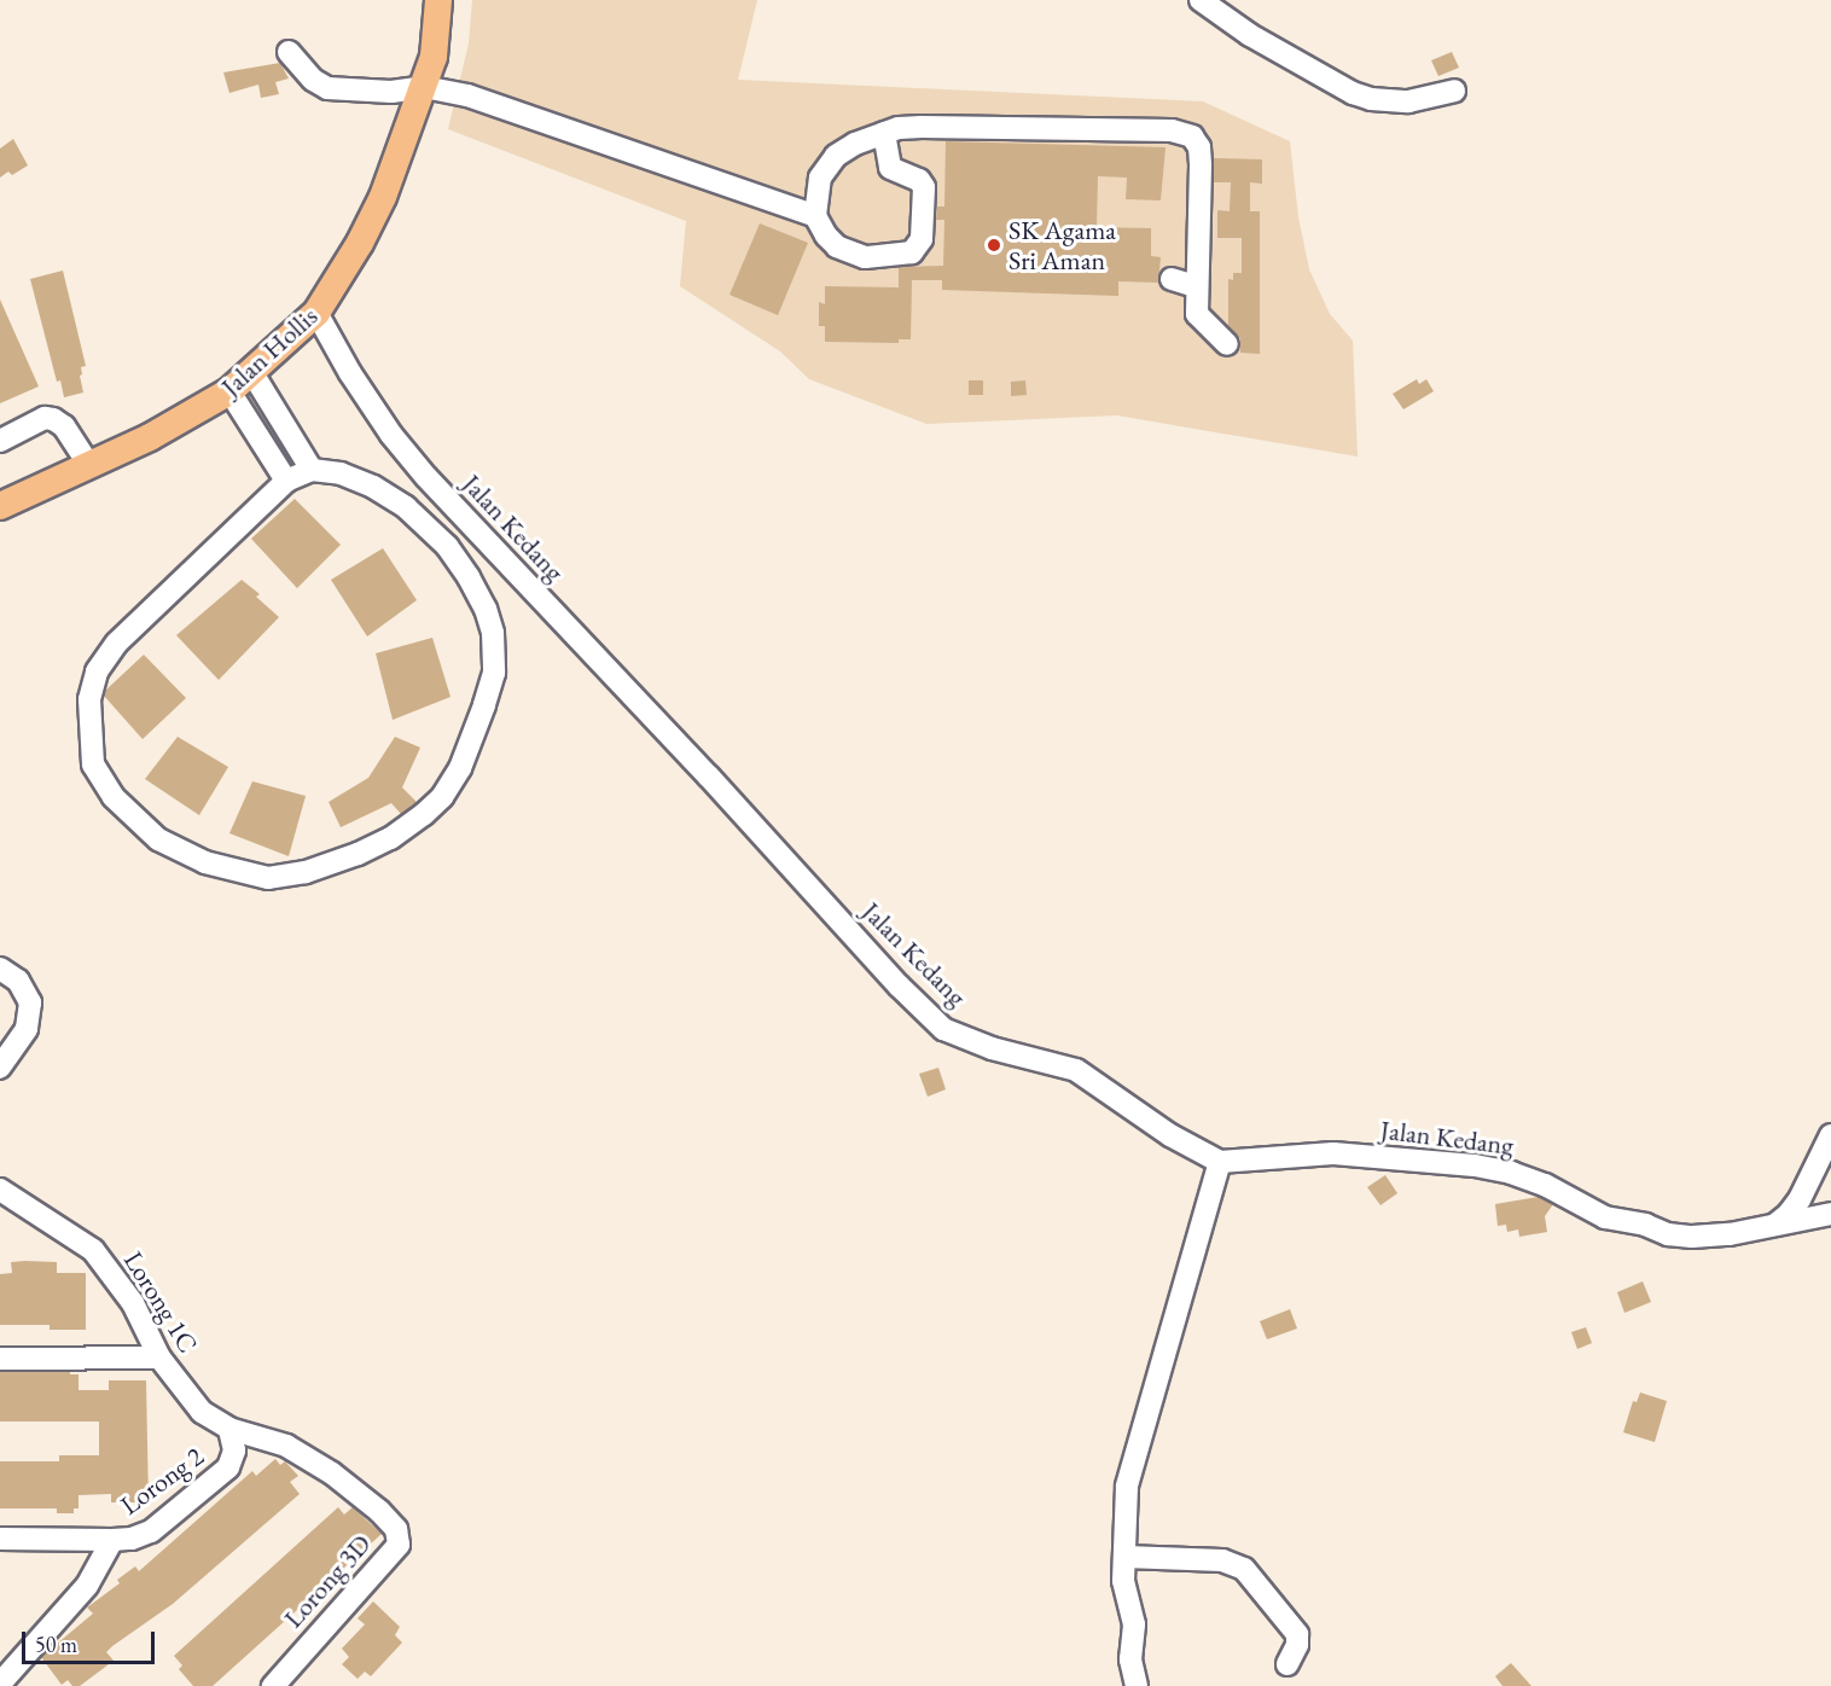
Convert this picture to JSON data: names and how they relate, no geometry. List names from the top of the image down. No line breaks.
{"streets":{"main road":["Jalan Hollis"],"street":["Jalan Kedang","Lorong 1C","Lorong 2","Lorong 3D"]},"crossings":[["Jalan Hollis","Jalan Kedang"],["Lorong 1C","Lorong 2"],["Lorong 1C","Lorong 3D"],["Lorong 2","Lorong 3D"]],"places":["SK Agama Sri Aman"],"scale_bar":"50 m"}
